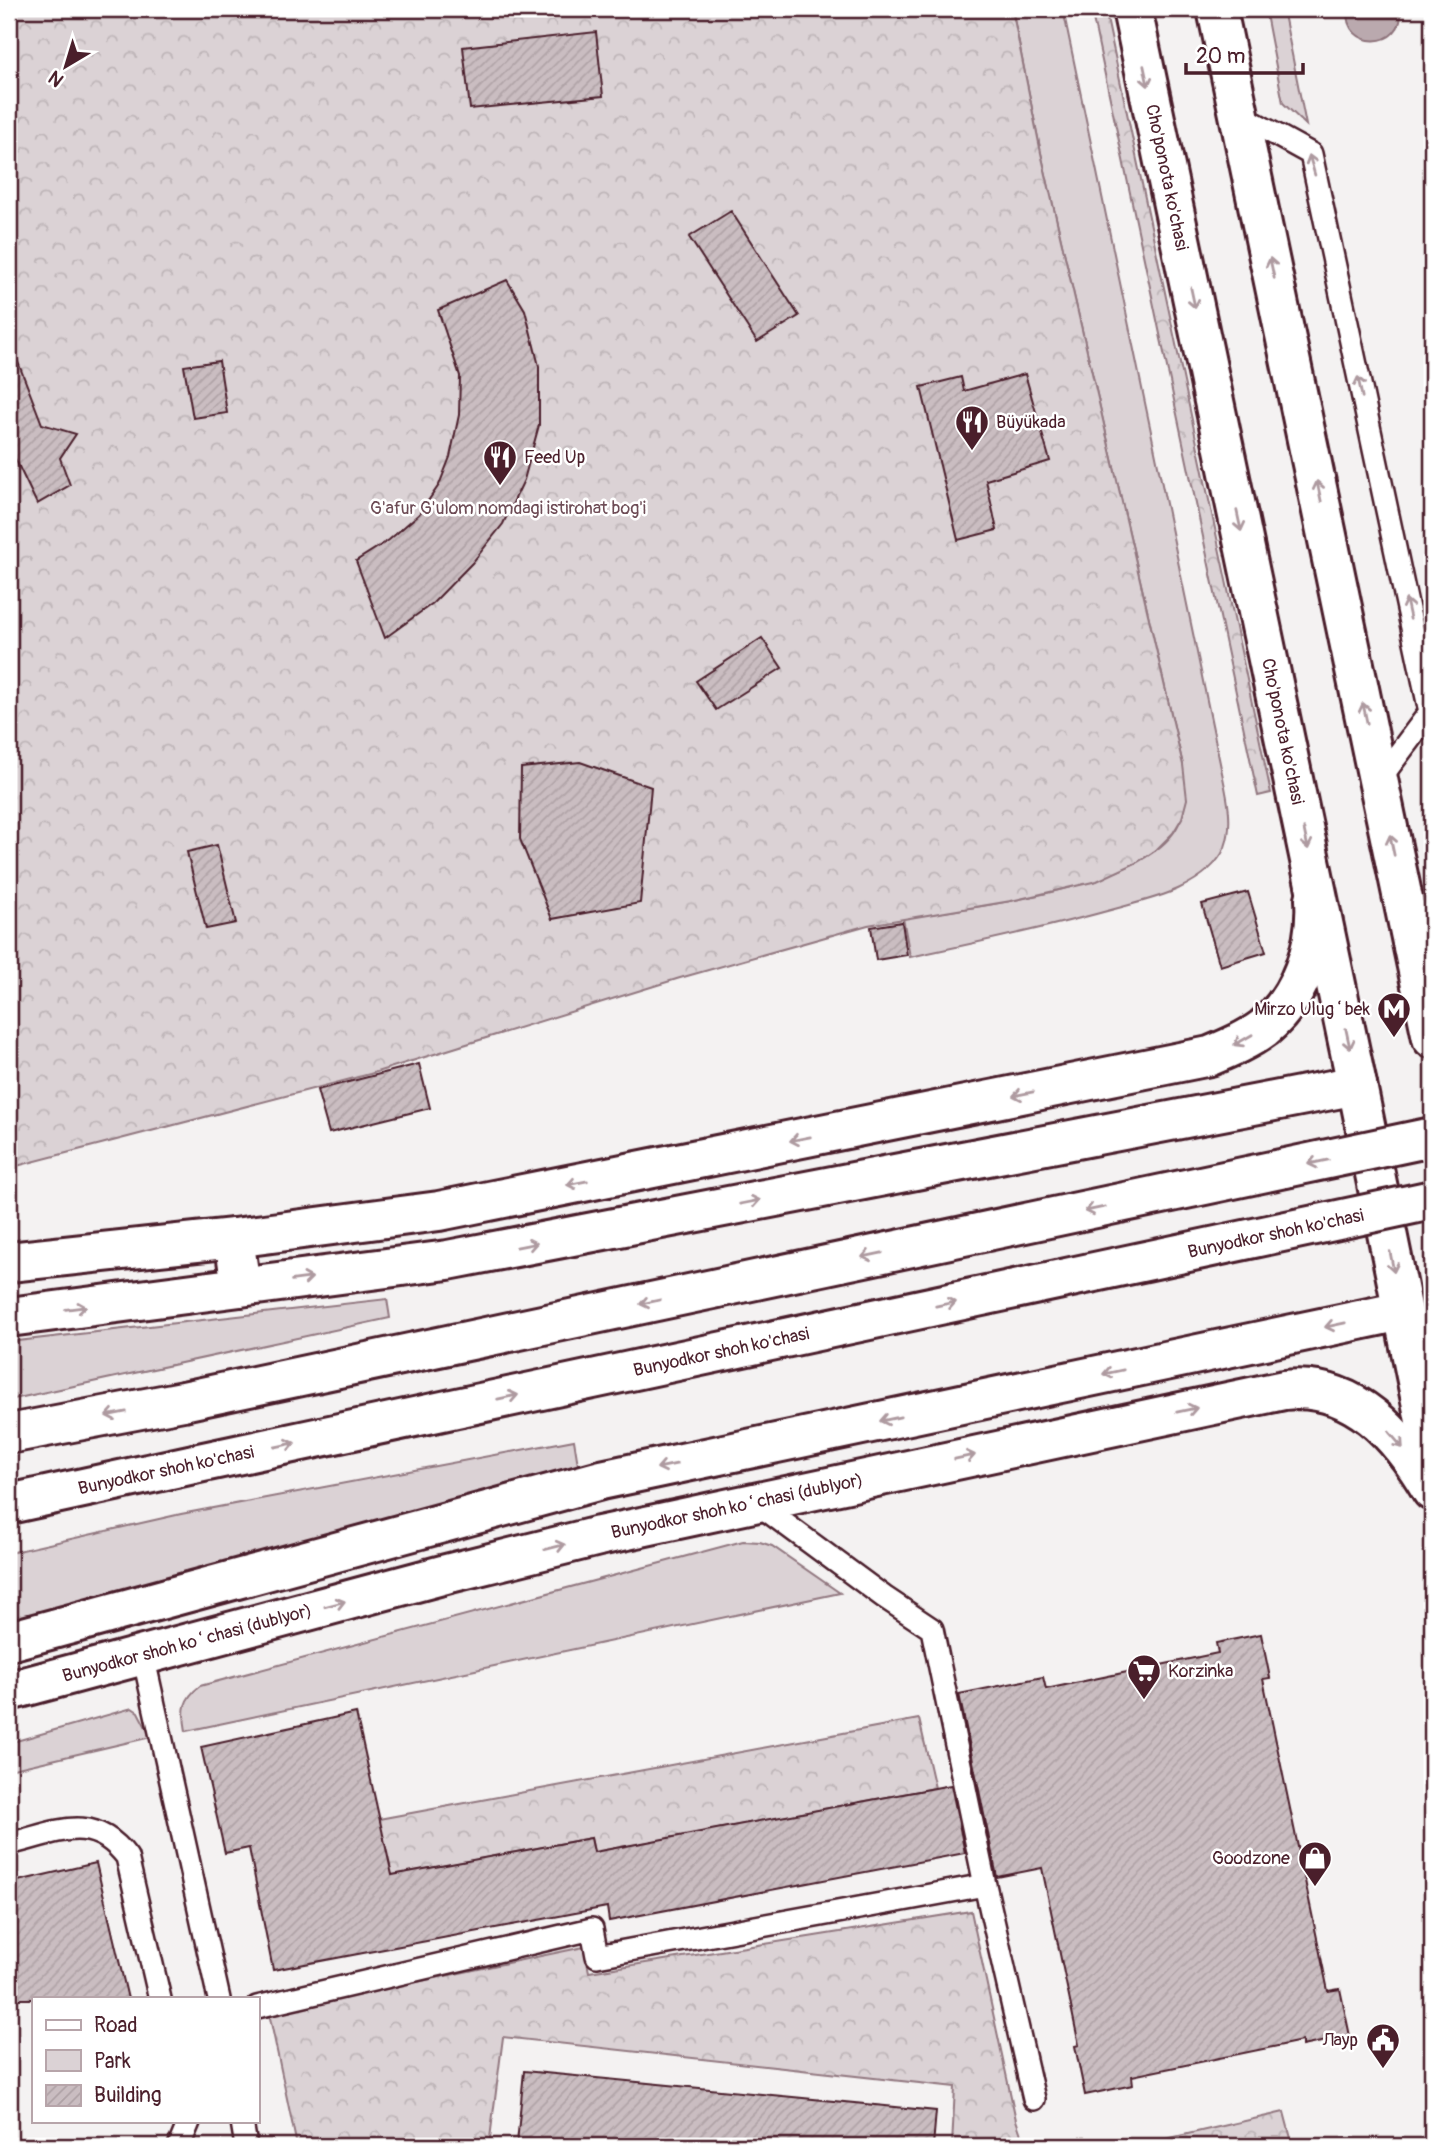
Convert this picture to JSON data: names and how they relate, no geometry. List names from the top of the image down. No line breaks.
{"streets":{"main road":["Cho'ponota ko'chasi","Bunyodkor shoh ko'chasi","Bunyodkor shoh koʻchasi (dublyor)"]},"parks":["G'afur G'ulom nomdagi istirohat bog'i"],"places":{"restaurant":["Büyükada","Feed Up"],"metro station":["Mirzo Ulugʻbek"],"supermarket":["Korzinka"],"shop":["Goodzone"],"public building":["Лаур"]},"legend":["Road","Park","Building"],"scale_bar":"20 m","north":"bottom left"}
